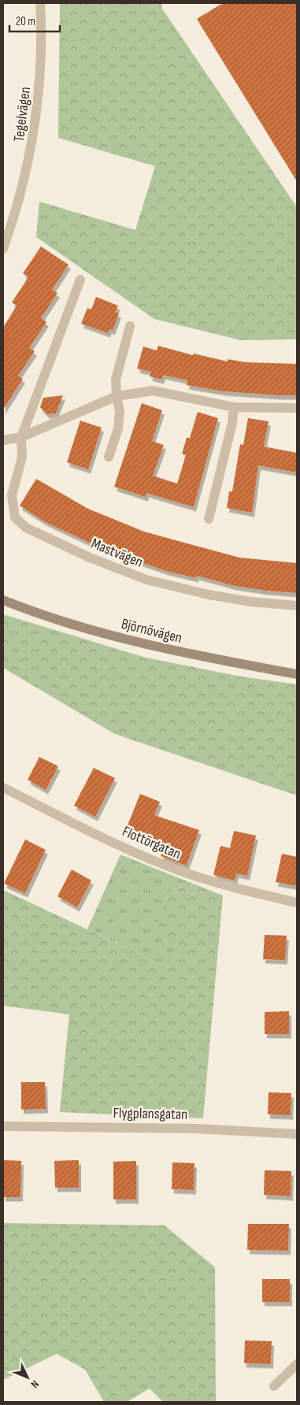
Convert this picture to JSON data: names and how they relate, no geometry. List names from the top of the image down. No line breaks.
{"streets":{"main road":["Björnövägen"],"street":["Tegelvägen","Mastvägen","Flottörgatan","Flygplansgatan"]},"scale_bar":"20 m","north":"bottom right"}
